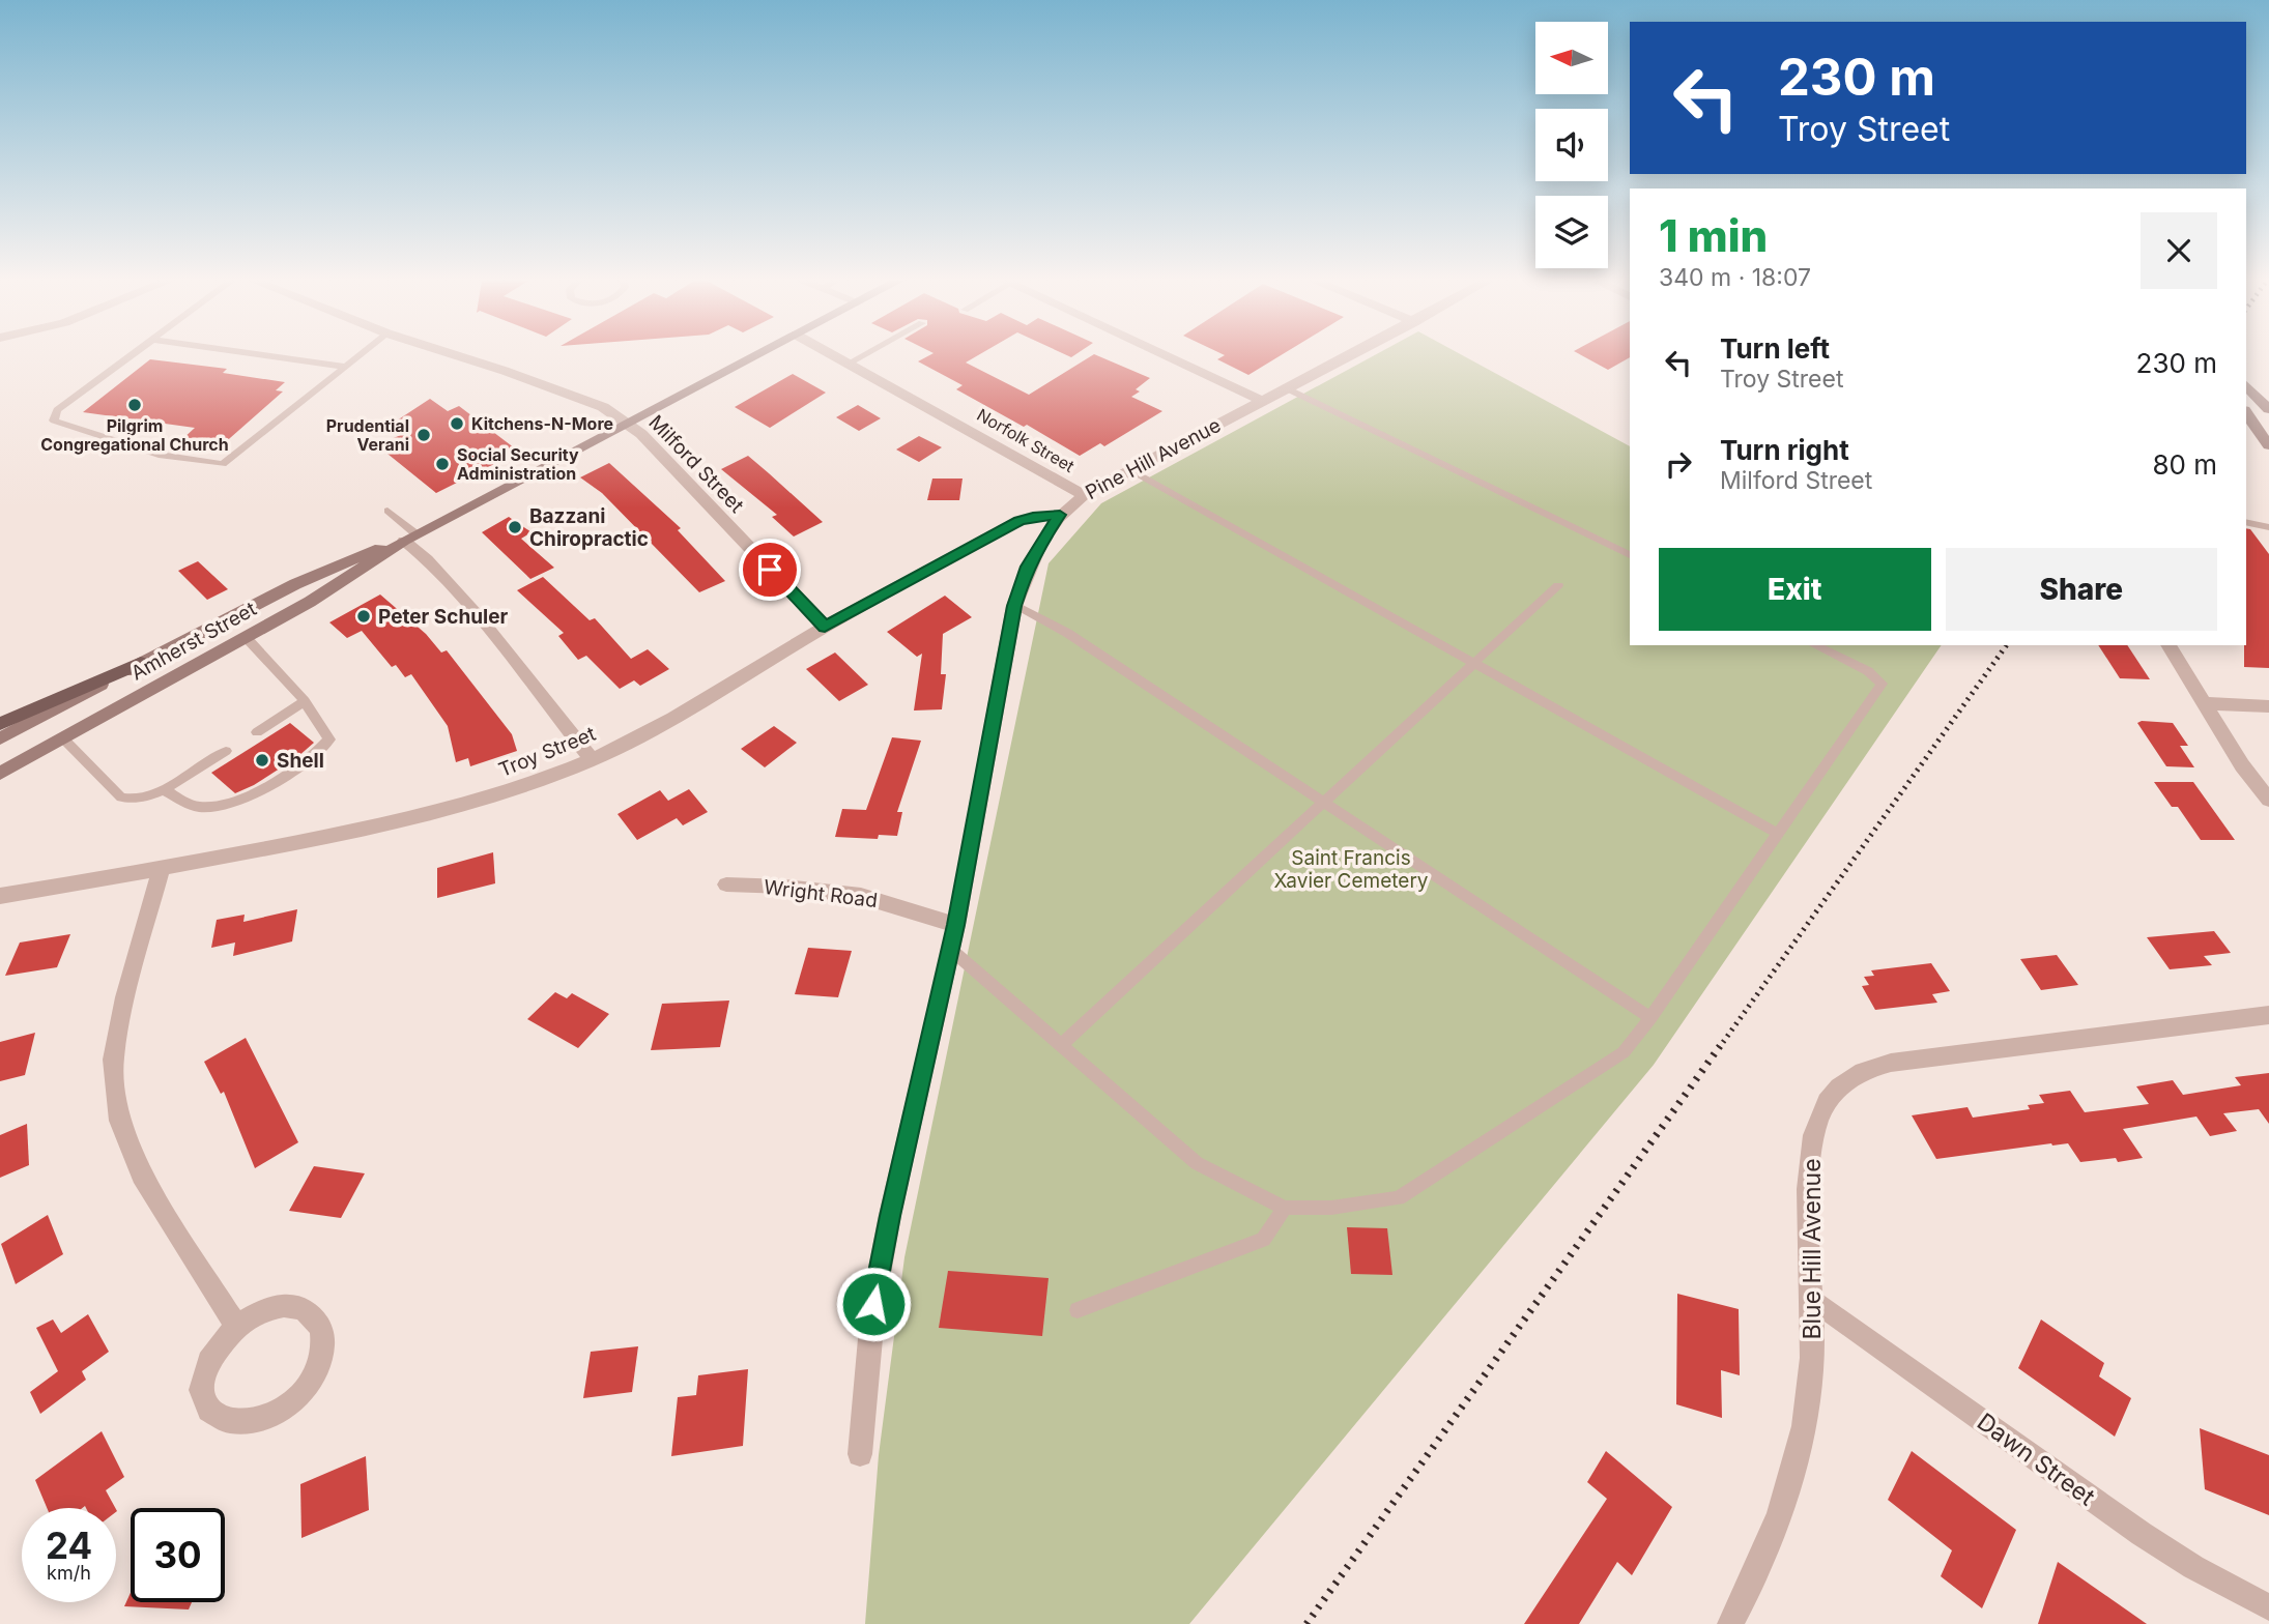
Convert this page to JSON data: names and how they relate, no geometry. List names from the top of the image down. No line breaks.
{"streets":{"main road":["Amherst Street"],"street":["Norfolk Street","Pine Hill Avenue","Milford Street","Troy Street","Wright Road","Blue Hill Avenue","Dawn Street"]},"crossings":[["Norfolk Street","Pine Hill Avenue"],["Pine Hill Avenue","Troy Street"],["Pine Hill Avenue","Wright Road"],["Milford Street","Amherst Street"],["Milford Street","Troy Street"],["Blue Hill Avenue","Dawn Street"]],"parks":["Saint Francis Xavier Cemetery"],"places":["Pilgrim Congregational Church","Kitchens-N-More","Prudential Verani","Social Security Administration","Bazzani Chiropractic","Peter Schuler","Shell"],"north":"left","page":{"turn":["230 m","Troy Street"],"heading":["1 min","340 m · 18:07"],"list":[{"name":"Turn left","note":"Troy Street","value":"230 m"},{"name":"Turn right","note":"Milford Street","value":"80 m"}],"buttons":["Exit","Share"],"speed":"24 km/h","limit":"30"}}
